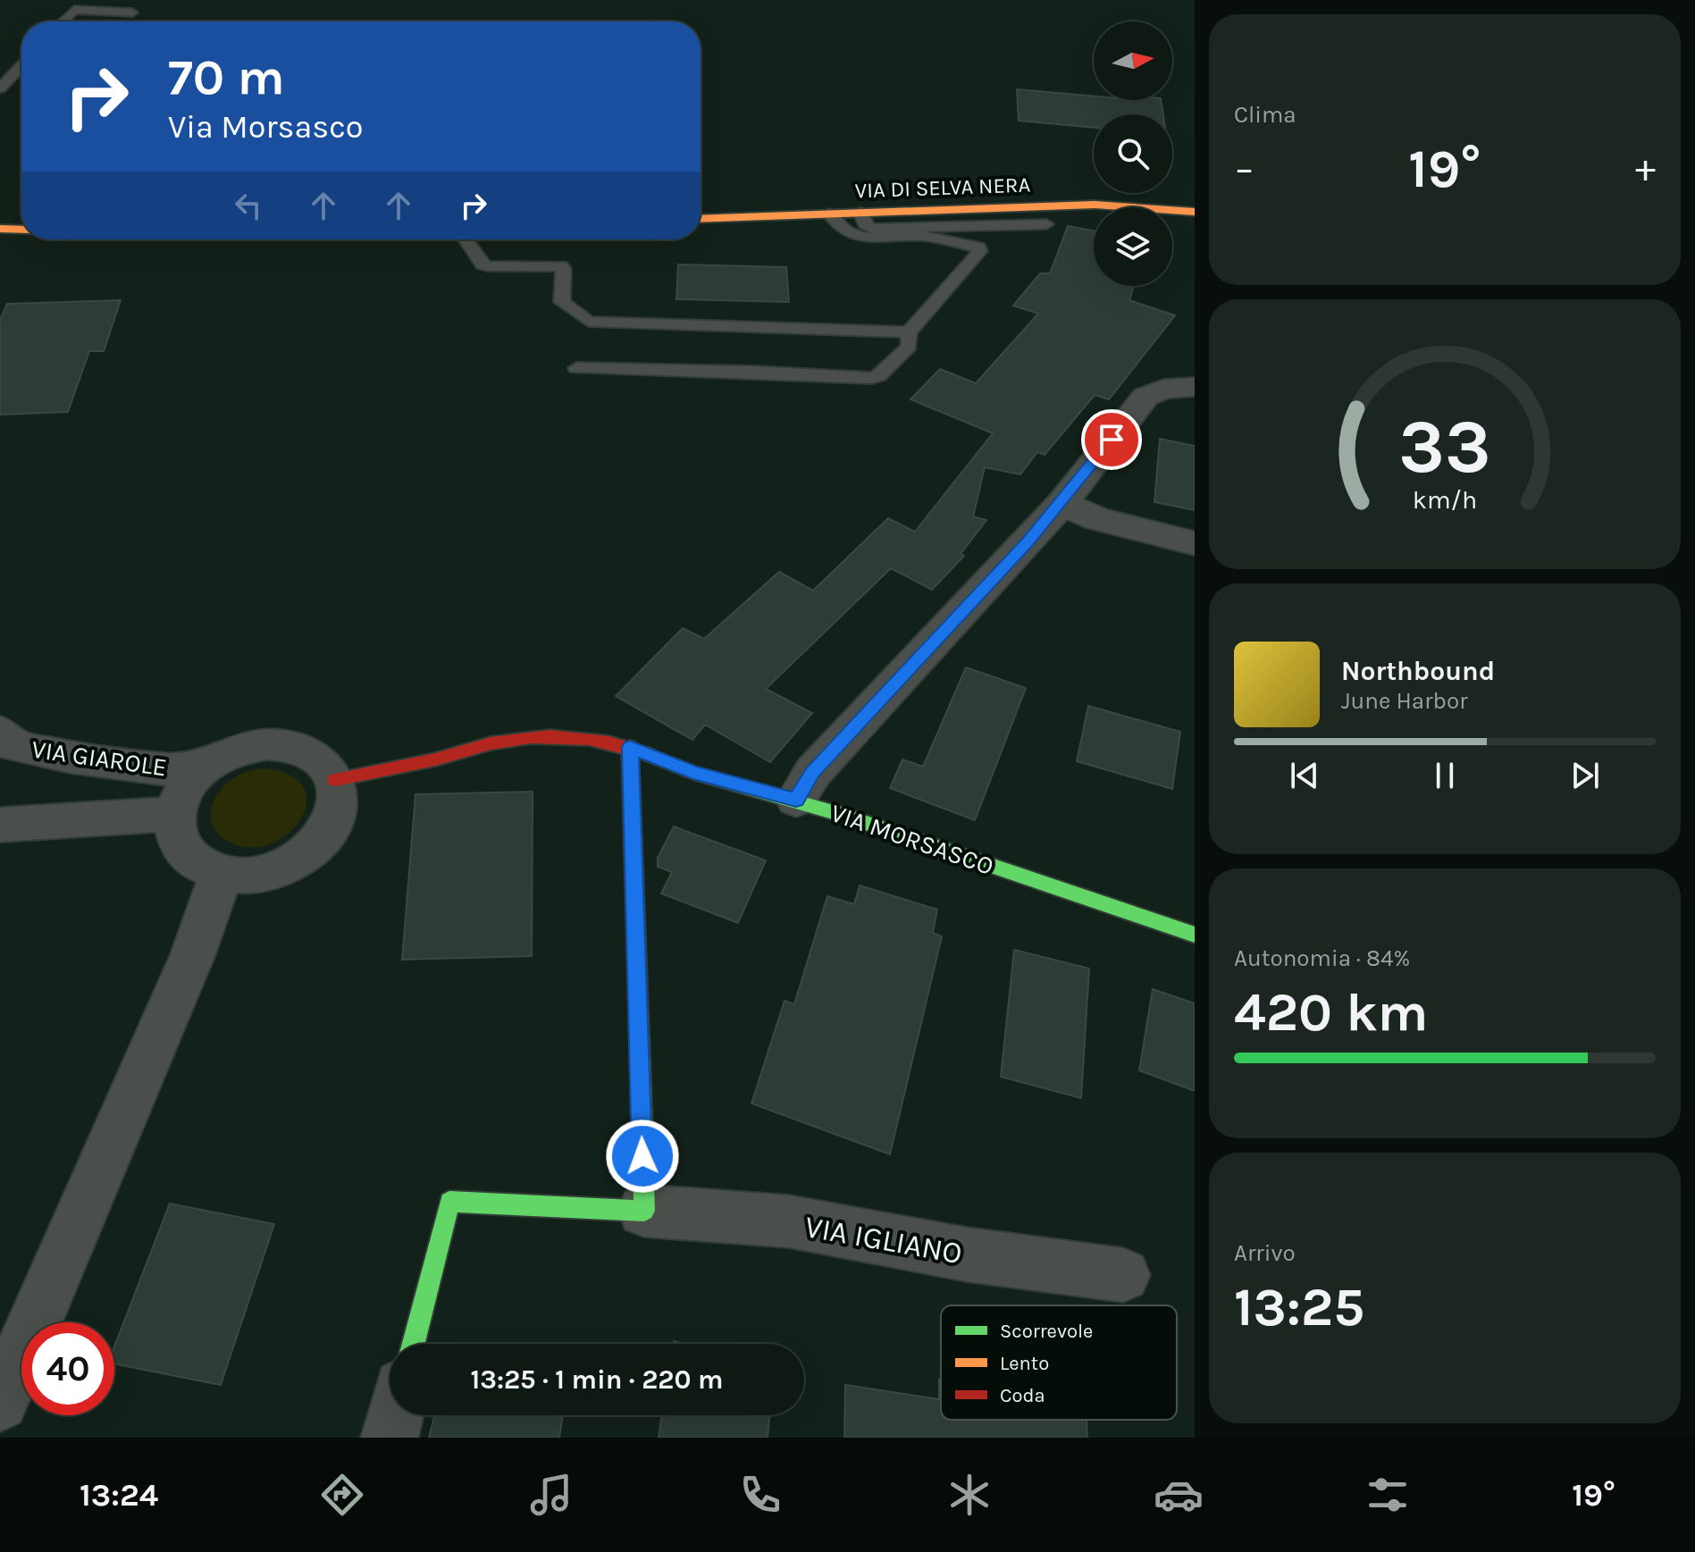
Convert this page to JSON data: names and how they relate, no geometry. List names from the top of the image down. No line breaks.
{"streets":{"street":["VIA DI SELVA NERA","VIA GIAROLE","VIA MORSASCO","VIA IGLIANO"]},"crossings":[["VIA GIAROLE","VIA MORSASCO"]],"legend":["Scorrevole","Lento","Coda"],"north":"right","page":{"tile":["Clima",["Autonomia · 84%","420 km"],["Arrivo","13:25"]],"turn":["70 m","Via Morsasco"],"heat":["−","19°","+"],"song":["Northbound","June Harbor"],"limit":"40","trip":"13:25 · 1 min · 220 m","tabs":["13:24","19°"],"gauge":["33","km/h"]}}
